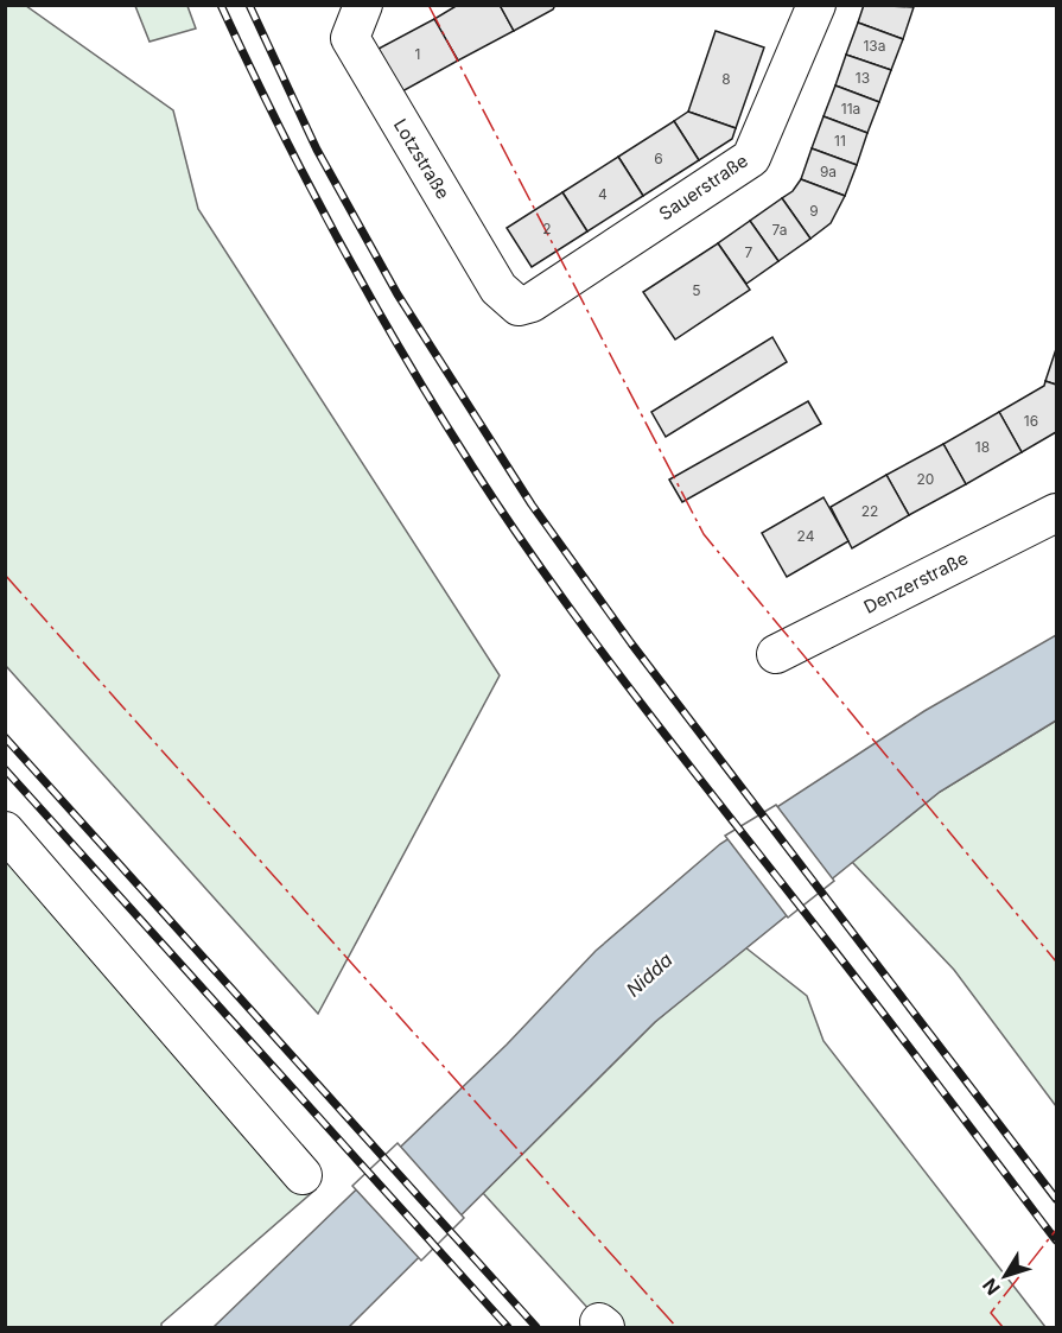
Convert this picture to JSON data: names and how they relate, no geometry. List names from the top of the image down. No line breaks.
{"streets":{"street":["Lotzstraße","Sauerstraße","Denzerstraße"]},"crossings":[["Lotzstraße","Sauerstraße"]],"water":["Nidda"],"house_numbers":["13a","1","13","8","11a","11","6","9a","4","9","2","7a","7","5","16","18","20","22","24"],"north":"bottom left"}
